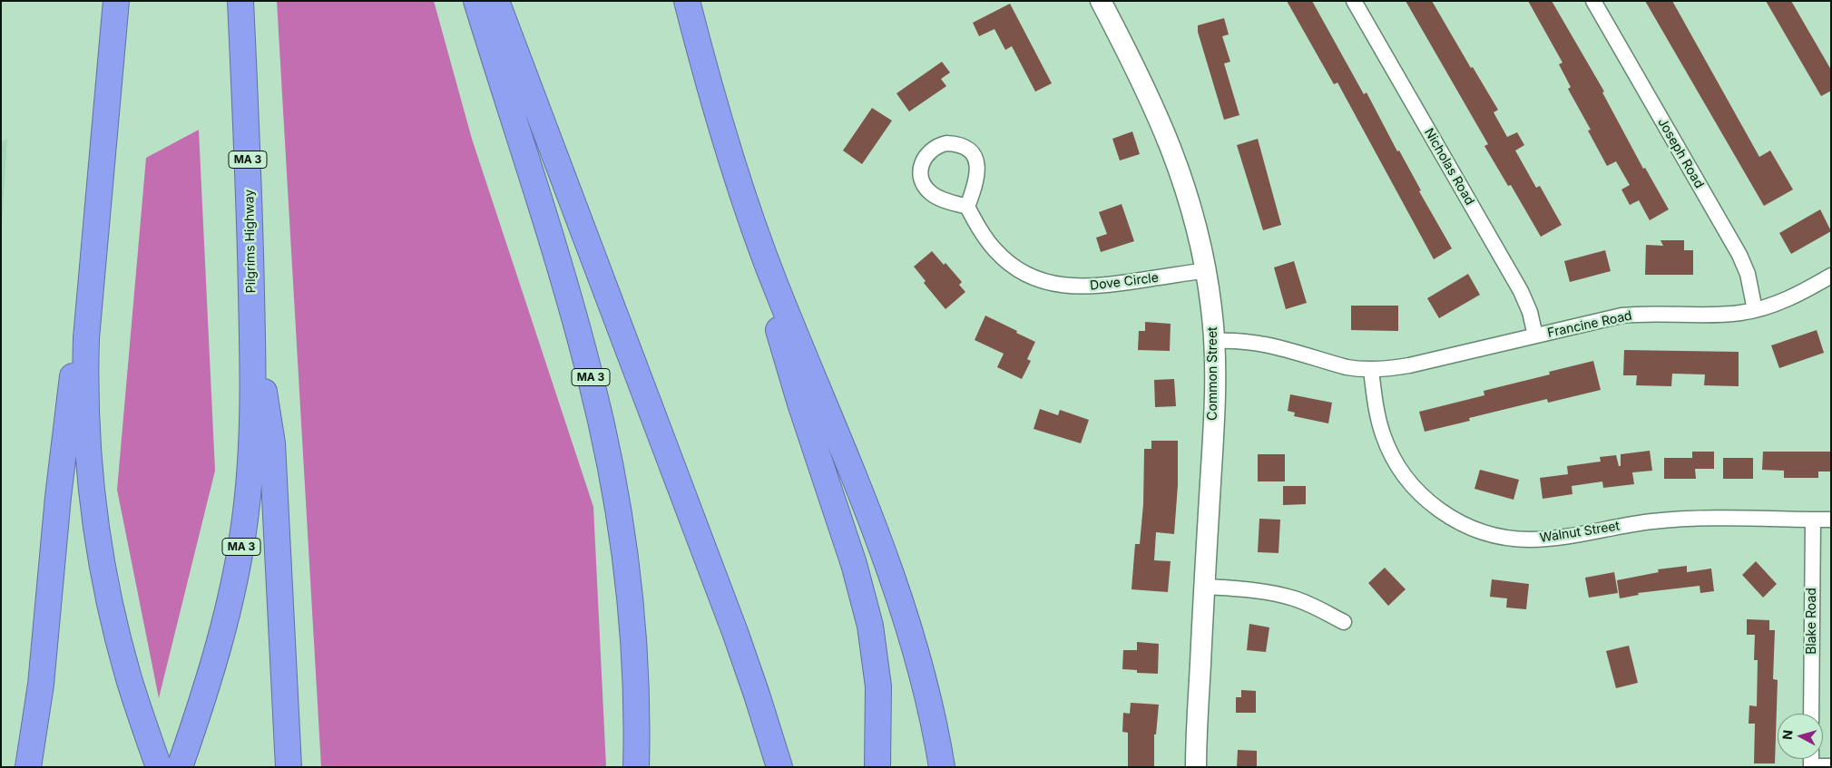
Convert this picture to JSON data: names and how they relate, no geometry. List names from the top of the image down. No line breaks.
{"streets":{"highway":["MA 3","Pilgrims Highway"],"street":["Joseph Road","Nicholas Road","Dove Circle","Francine Road","Common Street","Walnut Street","Blake Road"]},"crossings":[["Joseph Road","Francine Road"],["MA 3","Pilgrims Highway"],["Nicholas Road","Francine Road"],["Dove Circle","Common Street"],["Francine Road","Walnut Street"],["Walnut Street","Blake Road"]],"north":"left"}
